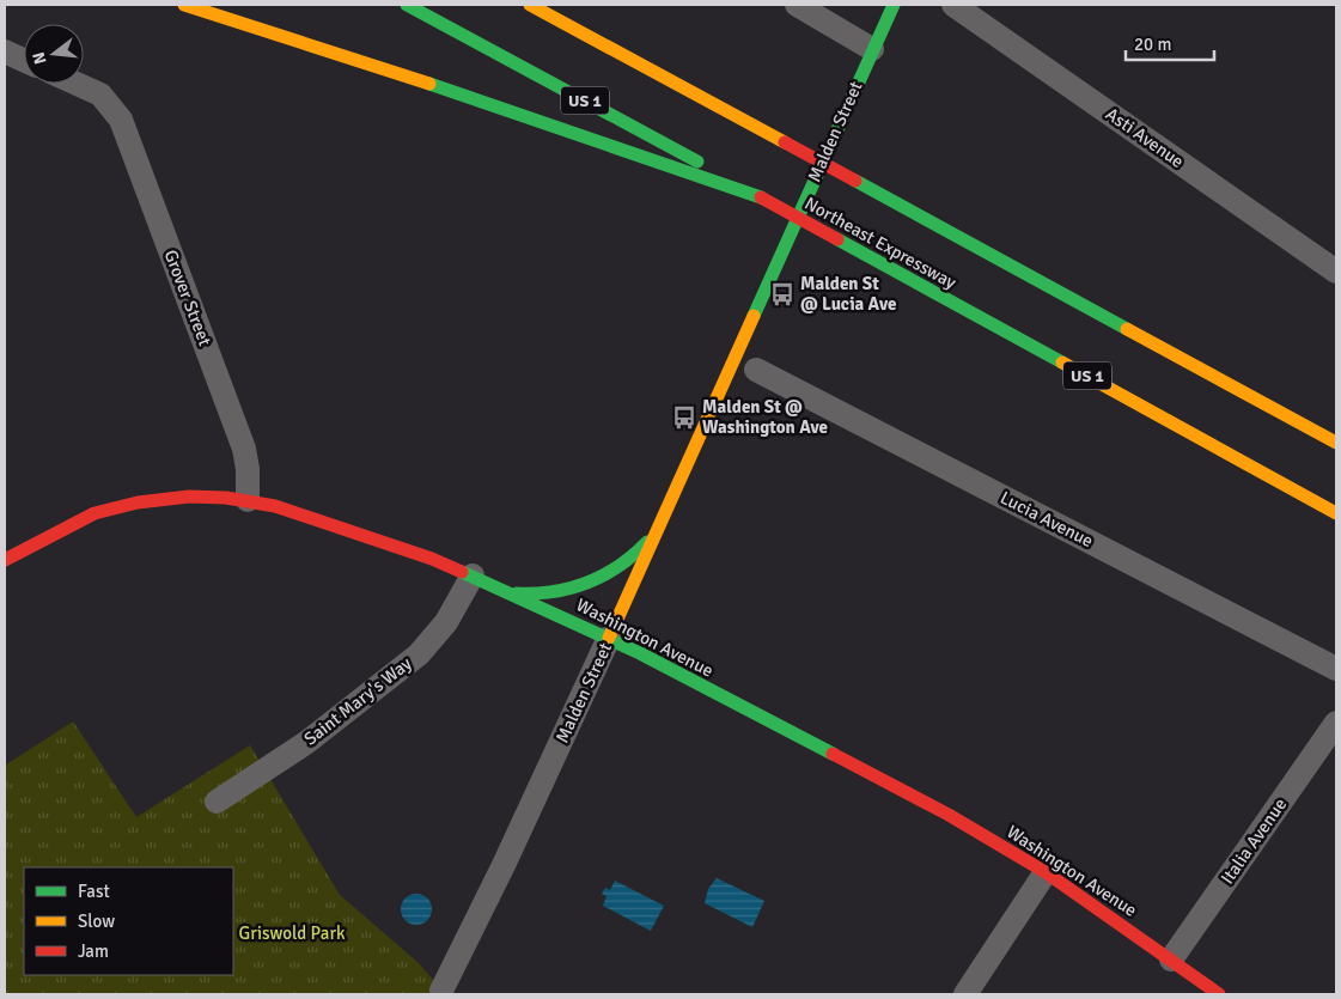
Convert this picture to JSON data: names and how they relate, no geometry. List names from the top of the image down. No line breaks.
{"streets":{"main road":["US 1","Malden Street","Northeast Expressway","Washington Avenue"],"street":["Asti Avenue","Grover Street","Lucia Avenue","Saint Mary's Way","Italia Avenue"]},"crossings":[["Malden Street","Washington Avenue"],["Grover Street","Washington Avenue"],["Washington Avenue","Saint Mary's Way"],["Washington Avenue","Italia Avenue"]],"parks":["Griswold Park"],"places":{"bus stop":["Malden St @ Lucia Ave","Malden St @ Washington Ave"]},"legend":["Fast","Slow","Jam"],"scale_bar":"20 m","north":"left"}
